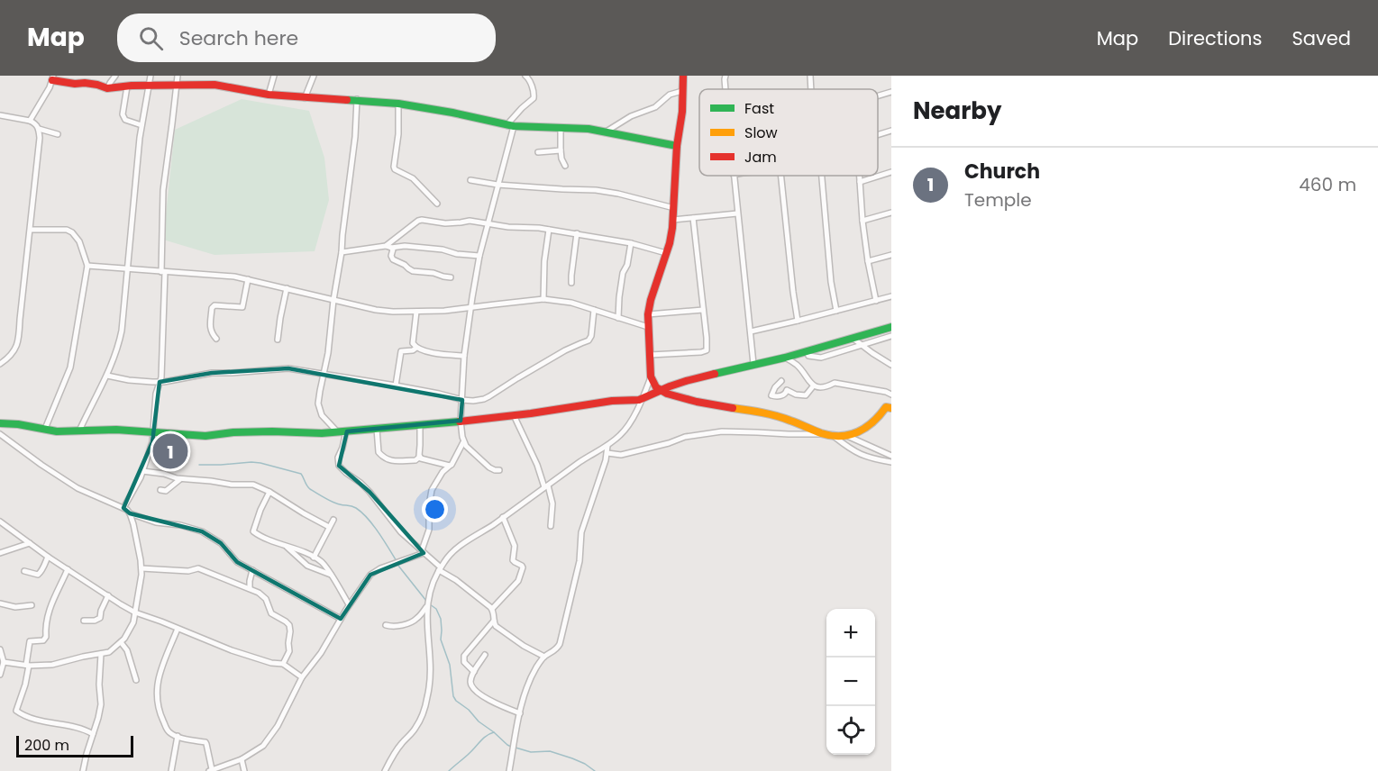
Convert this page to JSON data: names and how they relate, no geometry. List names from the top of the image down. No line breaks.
{"legend":["Fast","Slow","Jam"],"scale_bar":"200 m","page":{"header":"Map","search":"Search here","nav":["Map","Directions","Saved"],"heading":"Nearby","list":[{"mark":"1","name":"Church","note":"Temple","value":"460 m"}],"pins":"1","map_buttons":["+","−"],"scale":"200 m"}}
